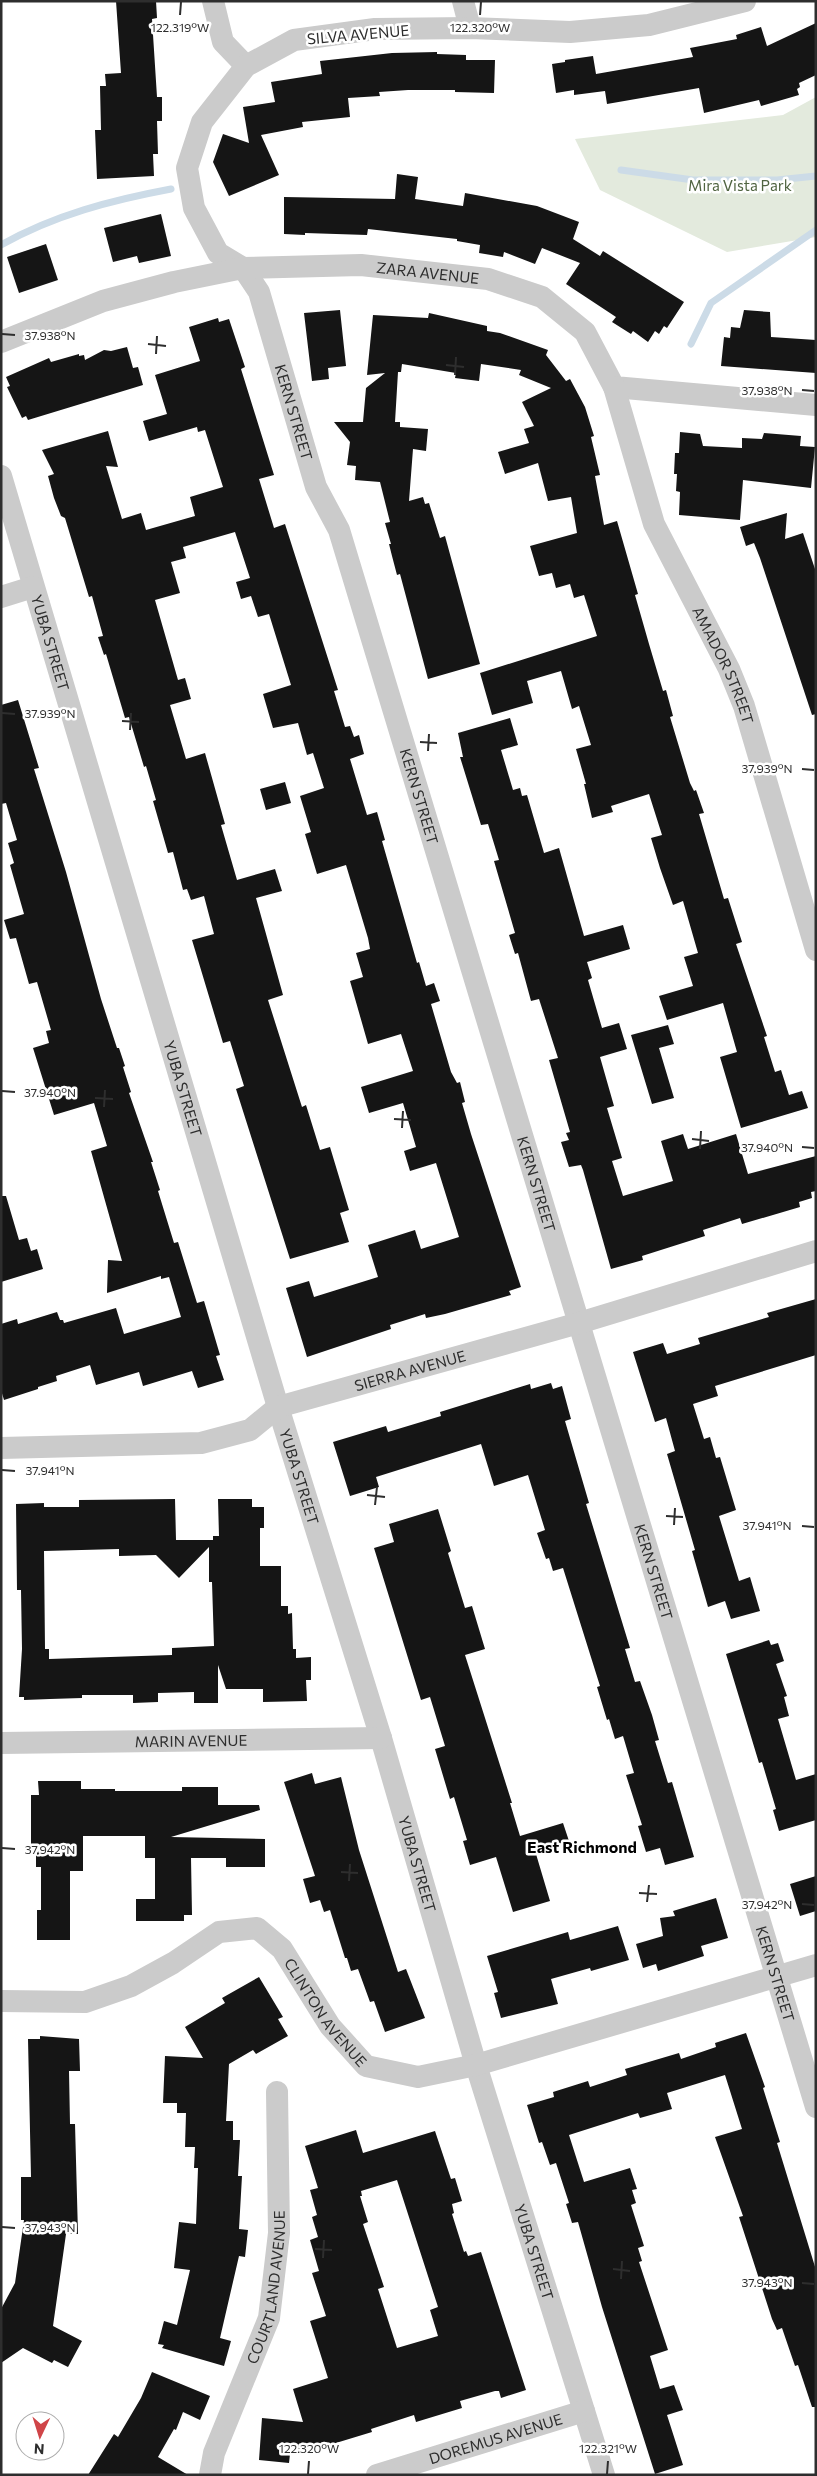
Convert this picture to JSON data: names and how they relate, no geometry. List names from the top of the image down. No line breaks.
{"streets":{"street":["SILVA AVENUE","ZARA AVENUE","KERN STREET","YUBA STREET","AMADOR STREET","SIERRA AVENUE","MARIN AVENUE","CLINTON AVENUE","COURTLAND AVENUE","DOREMUS AVENUE"]},"crossings":[["SILVA AVENUE","ZARA AVENUE"],["SILVA AVENUE","KERN STREET"],["ZARA AVENUE","KERN STREET"],["ZARA AVENUE","AMADOR STREET"],["KERN STREET","SIERRA AVENUE"],["KERN STREET","CLINTON AVENUE"],["YUBA STREET","SIERRA AVENUE"],["YUBA STREET","MARIN AVENUE"],["YUBA STREET","CLINTON AVENUE"],["YUBA STREET","DOREMUS AVENUE"]],"districts":["East Richmond"],"parks":["Mira Vista Park"],"north":"bottom","coordinates":["122.319°W","122.320°W","37.938°N","37.939°N","37.940°N","37.941°N","37.942°N","37.943°N","122.321°W"]}
